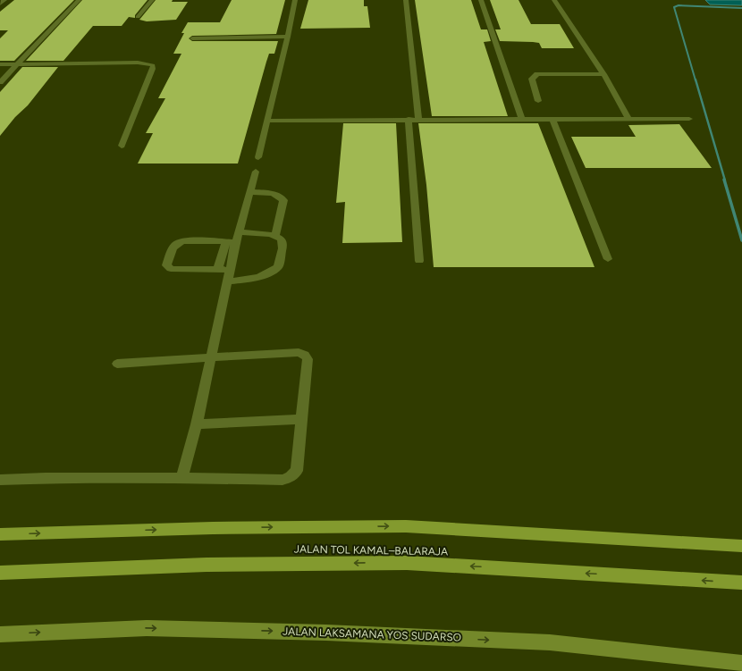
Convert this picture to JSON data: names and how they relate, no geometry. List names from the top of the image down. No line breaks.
{"streets":{"highway":["JALAN TOL KAMAL–BALARAJA"],"main road":["JALAN LAKSAMANA YOS SUDARSO"]},"one_way":["JALAN LAKSAMANA YOS SUDARSO"]}
